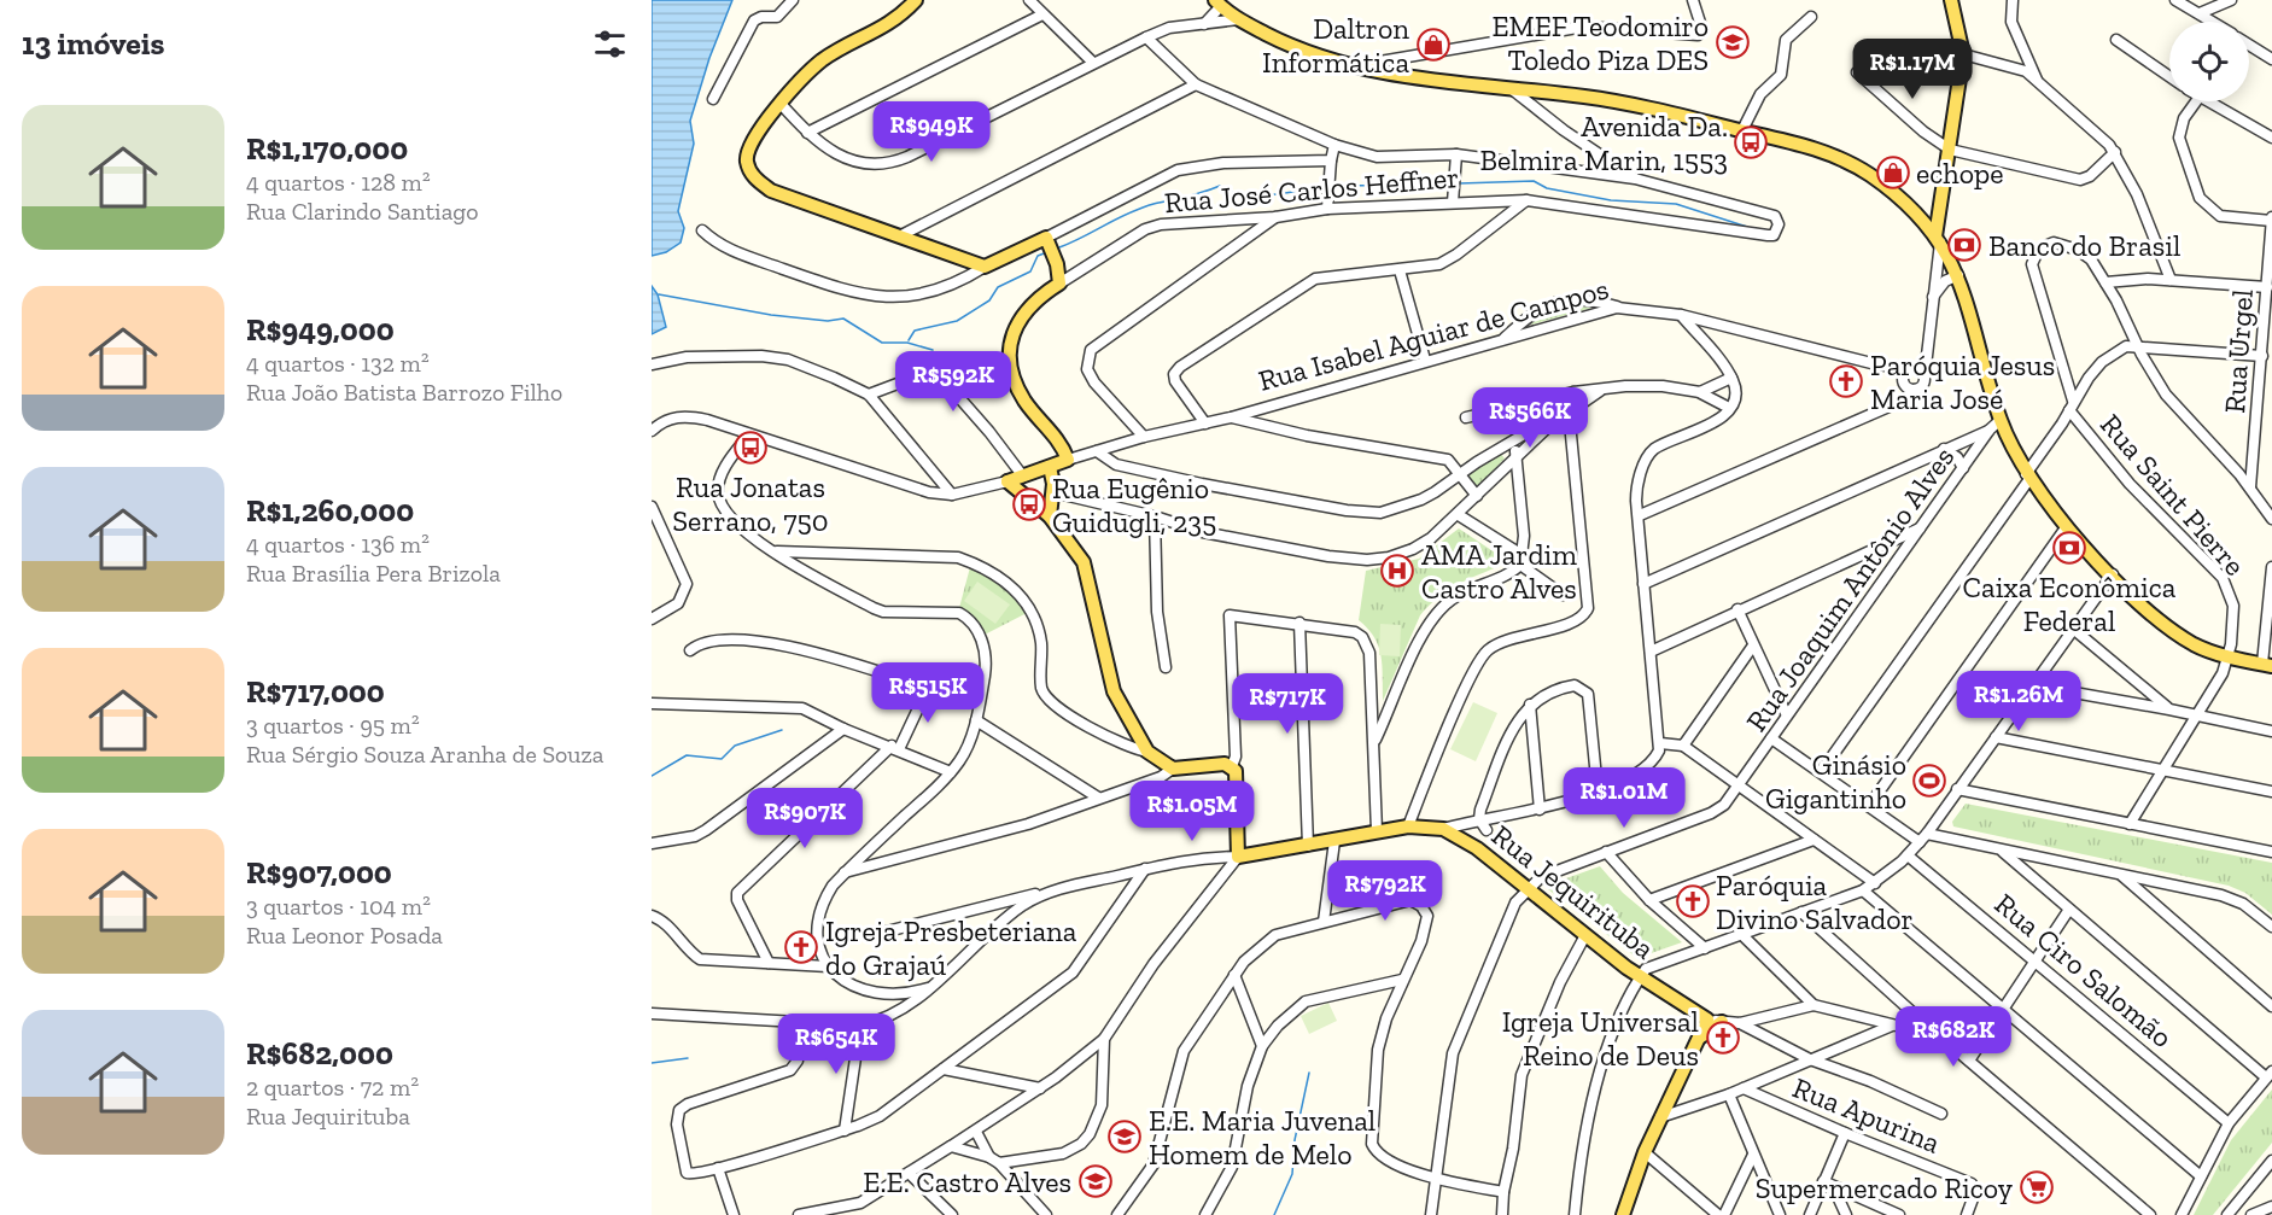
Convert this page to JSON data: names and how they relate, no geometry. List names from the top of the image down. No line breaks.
{"streets":{"main road":["Rua José Carlos Heffner","Rua Isabel Aguiar de Campos","Rua Jequirituba"],"street":["Rua Urgel","Rua Saint Pierre","Rua Joaquim Antônio Alves","Rua Ciro Salomão","Rua Apurina"]},"crossings":[["Rua José Carlos Heffner","Rua Isabel Aguiar de Campos"],["Rua Urgel","Rua Saint Pierre"],["Rua Joaquim Antônio Alves","Rua Jequirituba"]],"places":{"school or university":["EMEF Teodomiro Toledo Piza DES","E.E. Maria Juvenal Homem de Melo","E.E. Castro Alves"],"shop":["Daltron Informática","echope"],"bus stop":["Avenida Da. Belmira Marin, 1553","Rua Jonatas Serrano, 750","Rua Eugênio Guidugli, 235"],"bank":["Banco do Brasil","Caixa Econômica Federal"],"church":["Paróquia Jesus Maria José","Paróquia Divino Salvador","Igreja Presbeteriana do Grajaú","Igreja Universal Reino de Deus"],"hospital":["AMA Jardim Castro Alves"],"sports":["Ginásio Gigantinho"],"supermarket":["Supermercado Ricoy"]},"page":{"heading":"13 imóveis","price":["R$1.17M","R$949K","R$592K","R$566K","R$515K","R$1.26M","R$717K","R$1.01M","R$1.05M","R$907K","R$792K","R$682K","R$654K"],"list":[{"name":"R$1,170,000","note":"4 quartos · 128 m² · Rua Clarindo Santiago"},{"name":"R$949,000","note":"4 quartos · 132 m² · Rua João Batista Barrozo Filho"},{"name":"R$1,260,000","note":"4 quartos · 136 m² · Rua Brasília Pera Brizola"},{"name":"R$717,000","note":"3 quartos · 95 m² · Rua Sérgio Souza Aranha de Souza"},{"name":"R$907,000","note":"3 quartos · 104 m² · Rua Leonor Posada"},{"name":"R$682,000","note":"2 quartos · 72 m² · Rua Jequirituba"}]}}
